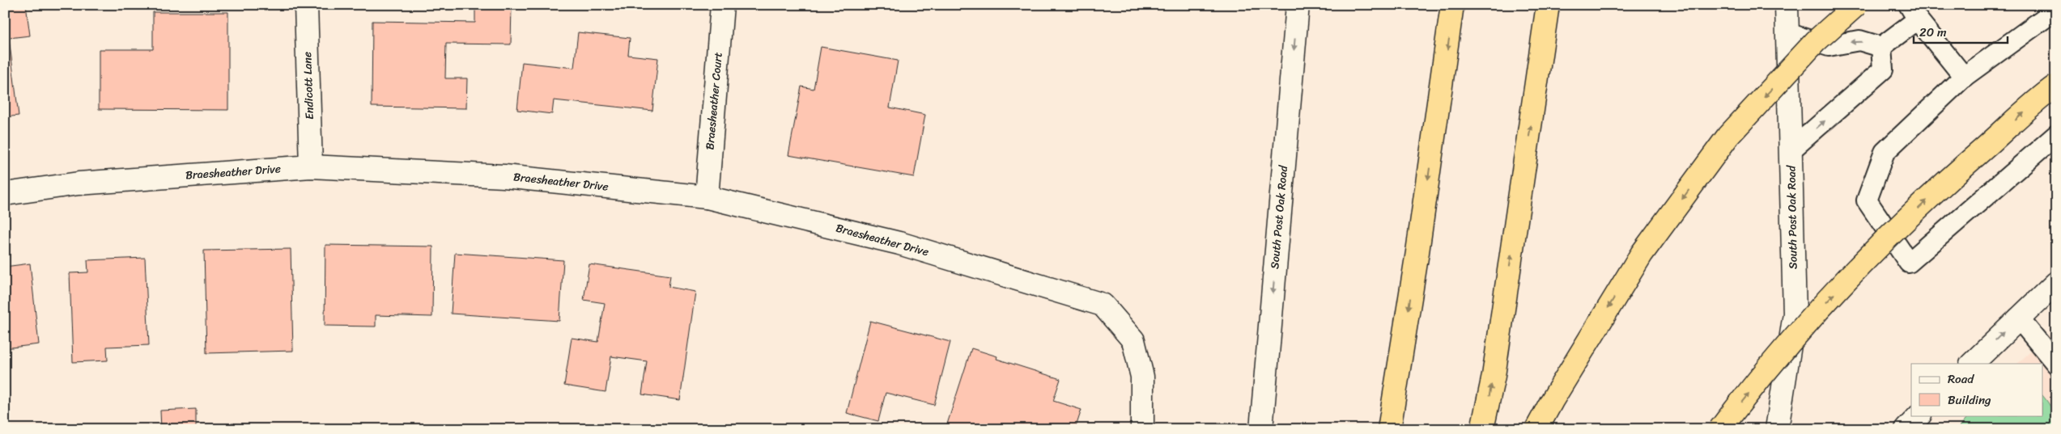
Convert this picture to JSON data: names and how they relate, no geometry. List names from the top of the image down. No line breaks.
{"streets":{"street":["Endicott Lane","Braesheather Court","Braesheather Drive","South Post Oak Road"]},"crossings":[["Endicott Lane","Braesheather Drive"],["Braesheather Court","Braesheather Drive"]],"one_way":["South Post Oak Road"],"legend":["Road","Building"],"scale_bar":"20 m"}
